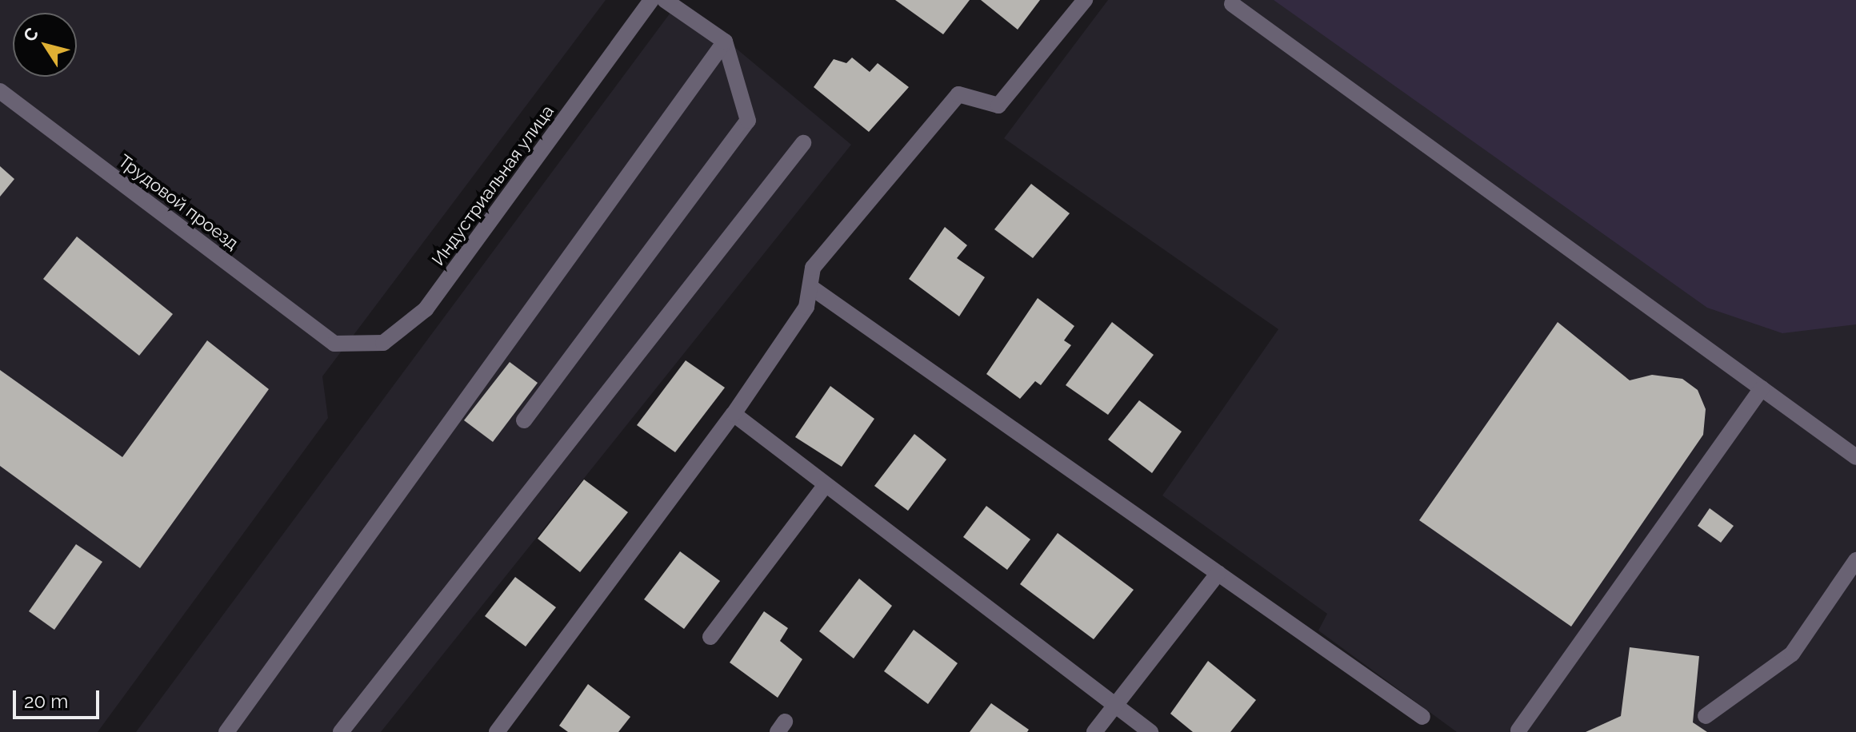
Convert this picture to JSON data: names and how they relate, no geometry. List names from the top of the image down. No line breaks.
{"streets":{"street":["Индустриальная улица","Трудовой проезд"]},"crossings":[["Индустриальная улица","Трудовой проезд"]],"scale_bar":"20 m","north":"top left"}
